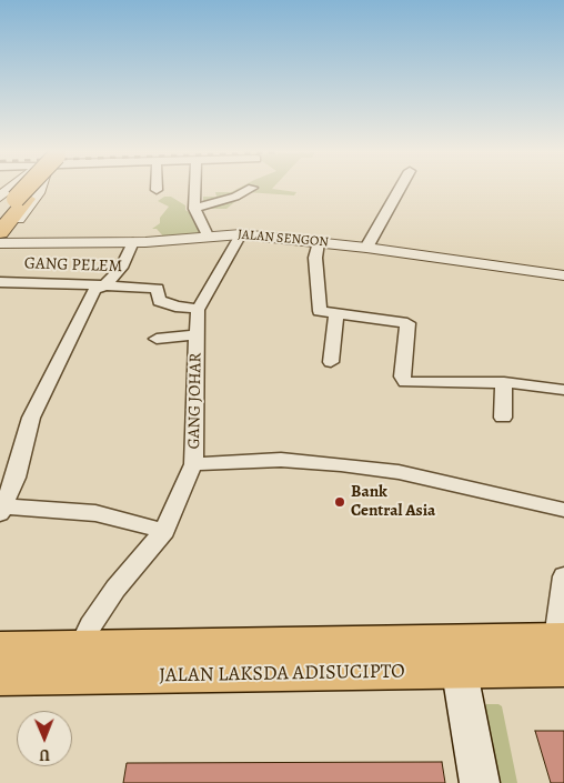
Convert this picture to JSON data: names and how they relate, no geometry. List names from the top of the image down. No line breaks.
{"streets":{"main road":["JALAN LAKSDA ADISUCIPTO"],"street":["JALAN SENGON","GANG PELEM","GANG JOHAR"]},"crossings":[["JALAN SENGON","GANG JOHAR"],["GANG PELEM","GANG JOHAR"],["GANG JOHAR","JALAN LAKSDA ADISUCIPTO"]],"places":["Bank Central Asia"],"north":"bottom"}
